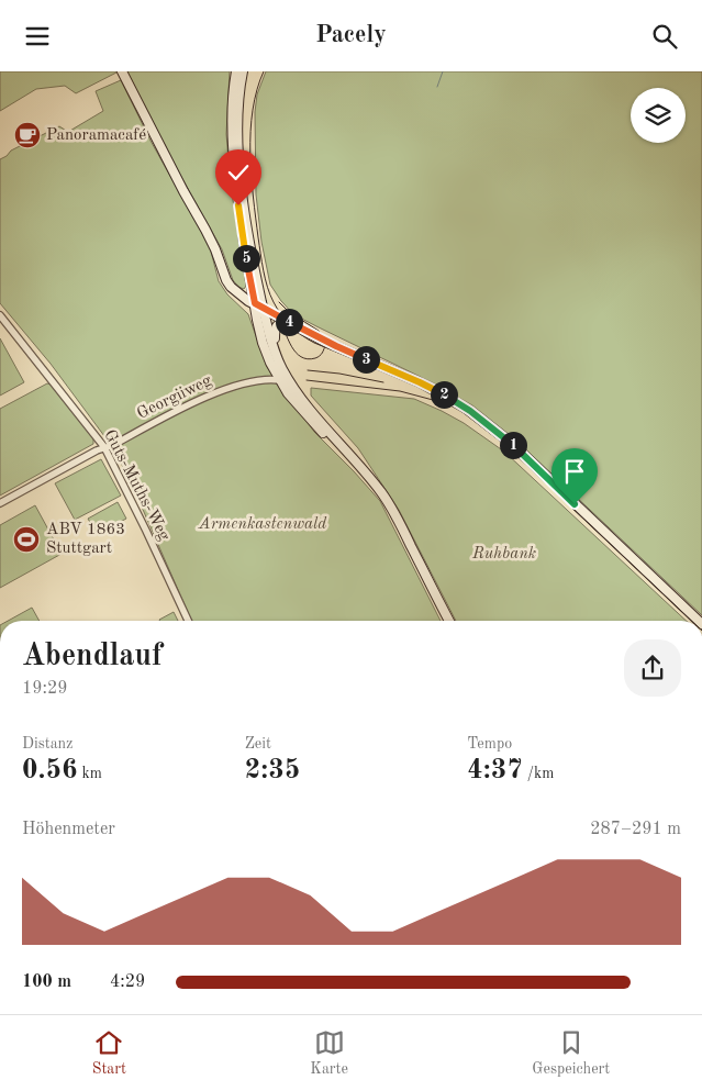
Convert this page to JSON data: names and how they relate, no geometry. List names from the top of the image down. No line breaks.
{"streets":{"street":["Georgiiweg","Guts-Muths-Weg"]},"crossings":[["Georgiiweg","Guts-Muths-Weg"]],"parks":["Armenkastenwald","Ruhbank"],"places":{"cafe":["Panoramacafé"],"sports":["ABV 1863 Stuttgart"]},"page":{"header":"Pacely","pins":["5","4","3","2","1"],"heading":["Abendlauf","19:29"],"stats":[["Distanz","0.56 km"],["Zeit","2:35"],["Tempo","4:37 /km"]],"chart":["Höhenmeter","287–291 m"],"list":[{"name":"100 m","note":"4:29"}],"tabs":["Start","Karte","Gespeichert"]}}
